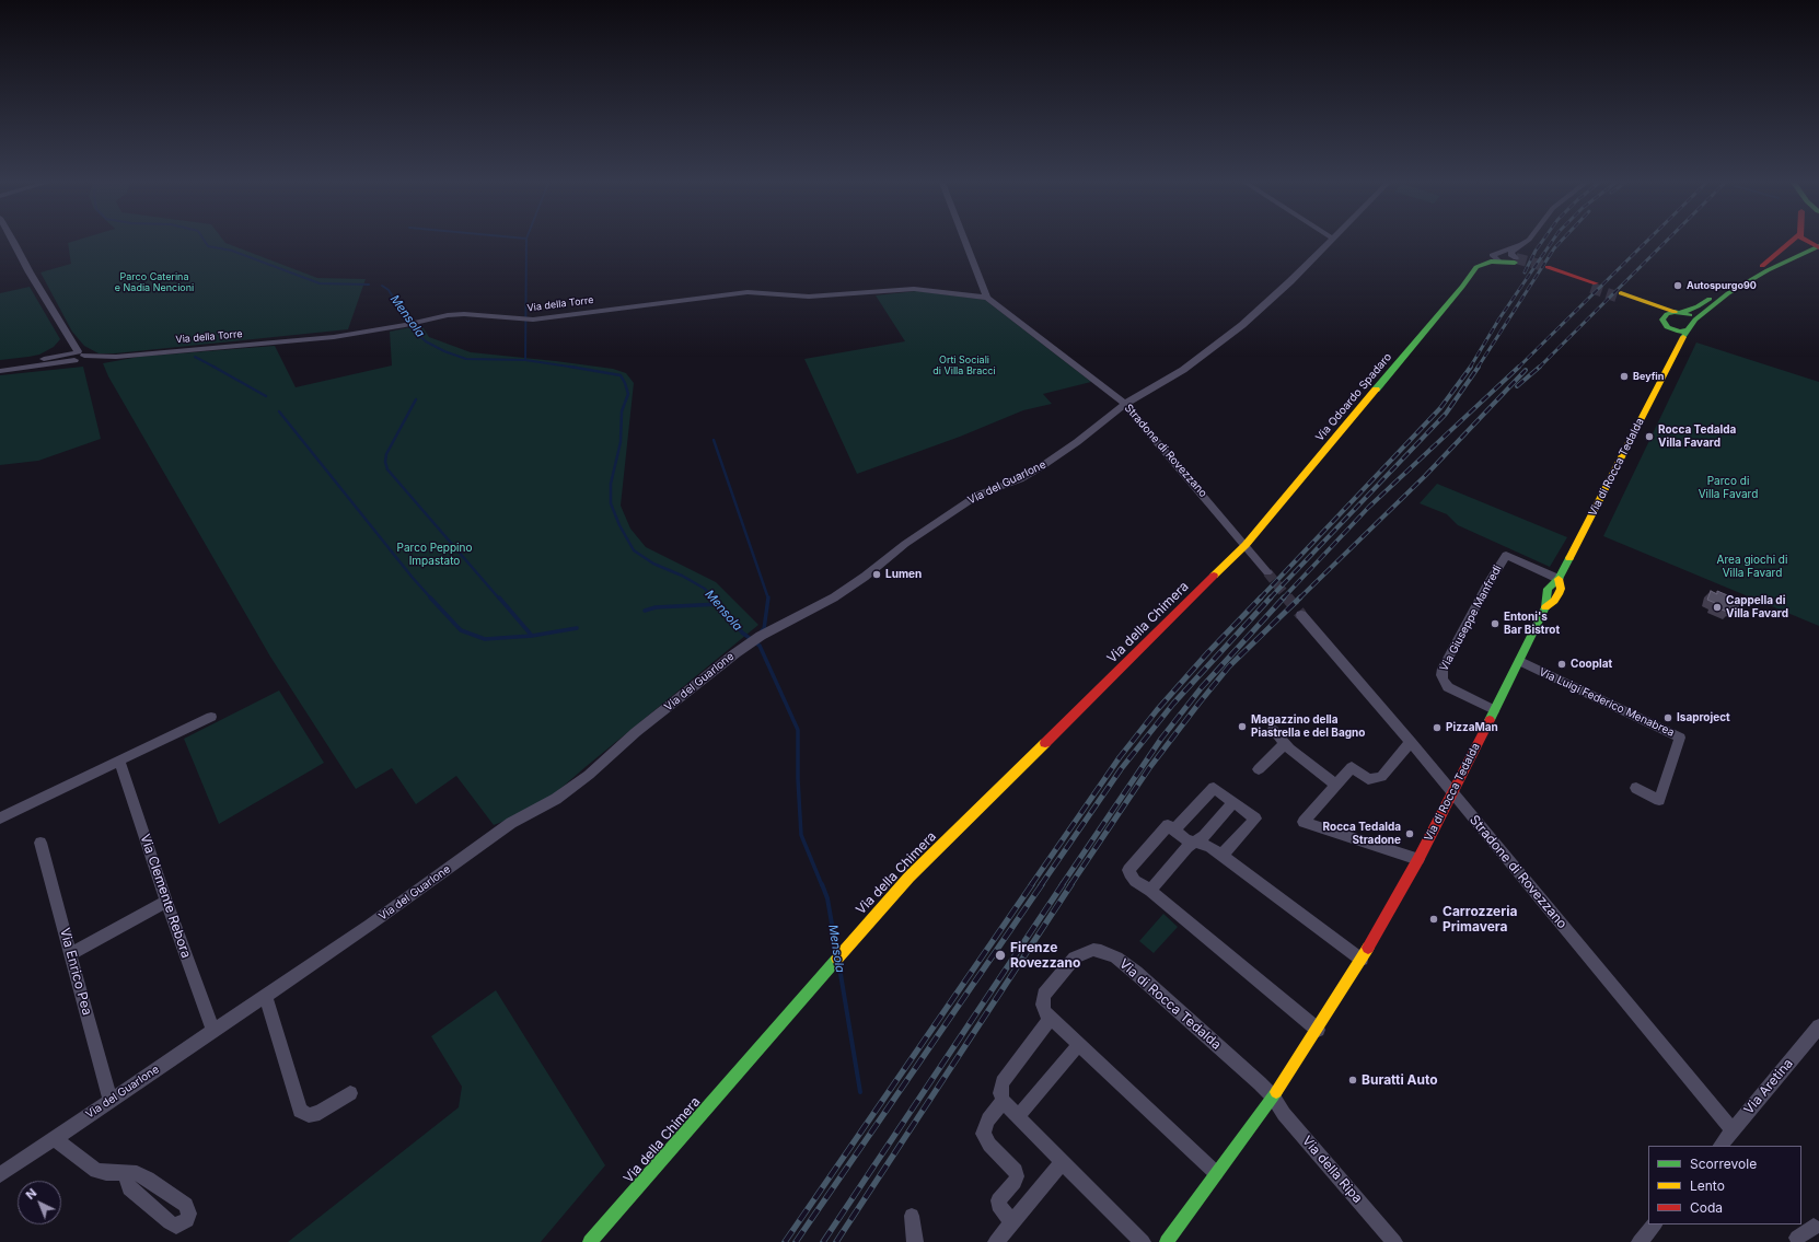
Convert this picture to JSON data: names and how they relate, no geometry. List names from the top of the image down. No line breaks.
{"streets":{"street":["Via della Torre","Via Odoardo Spadaro","Stradone di Rovezzano","Via di Rocca Tedalda","Via del Guarlone","Via Giuseppe Manfredi","Via della Chimera","Via Luigi Federico Menabrea","Via Clemente Rebora","Via Enrico Pea","Via Aretina","Via della Ripa"]},"crossings":[["Via della Torre","Stradone di Rovezzano"],["Via Odoardo Spadaro","Stradone di Rovezzano"],["Via Odoardo Spadaro","Via della Chimera"],["Stradone di Rovezzano","Via di Rocca Tedalda"],["Stradone di Rovezzano","Via del Guarlone"],["Stradone di Rovezzano","Via della Chimera"],["Stradone di Rovezzano","Via Aretina"],["Via di Rocca Tedalda","Via Giuseppe Manfredi"],["Via di Rocca Tedalda","Via Luigi Federico Menabrea"],["Via di Rocca Tedalda","Via della Ripa"],["Via del Guarlone","Via Clemente Rebora"],["Via del Guarlone","Via Enrico Pea"]],"water":["Mensola"],"parks":["Parco Caterina e Nadia Nencioni","Orti Sociali di Villa Bracci","Parco di Villa Favard","Parco Peppino Impastato","Area giochi di Villa Favard"],"places":["Autospurgo90","Beyfin","Rocca Tedalda Villa Favard","Lumen","Cappella di Villa Favard","Entoni's Bar Bistrot","Cooplat","Isaproject","Magazzino della Piastrella e del Bagno","PizzaMan","Rocca Tedalda Stradone","Carrozzeria Primavera","Firenze Rovezzano","Buratti Auto"],"legend":["Scorrevole","Lento","Coda"],"north":"top left"}
